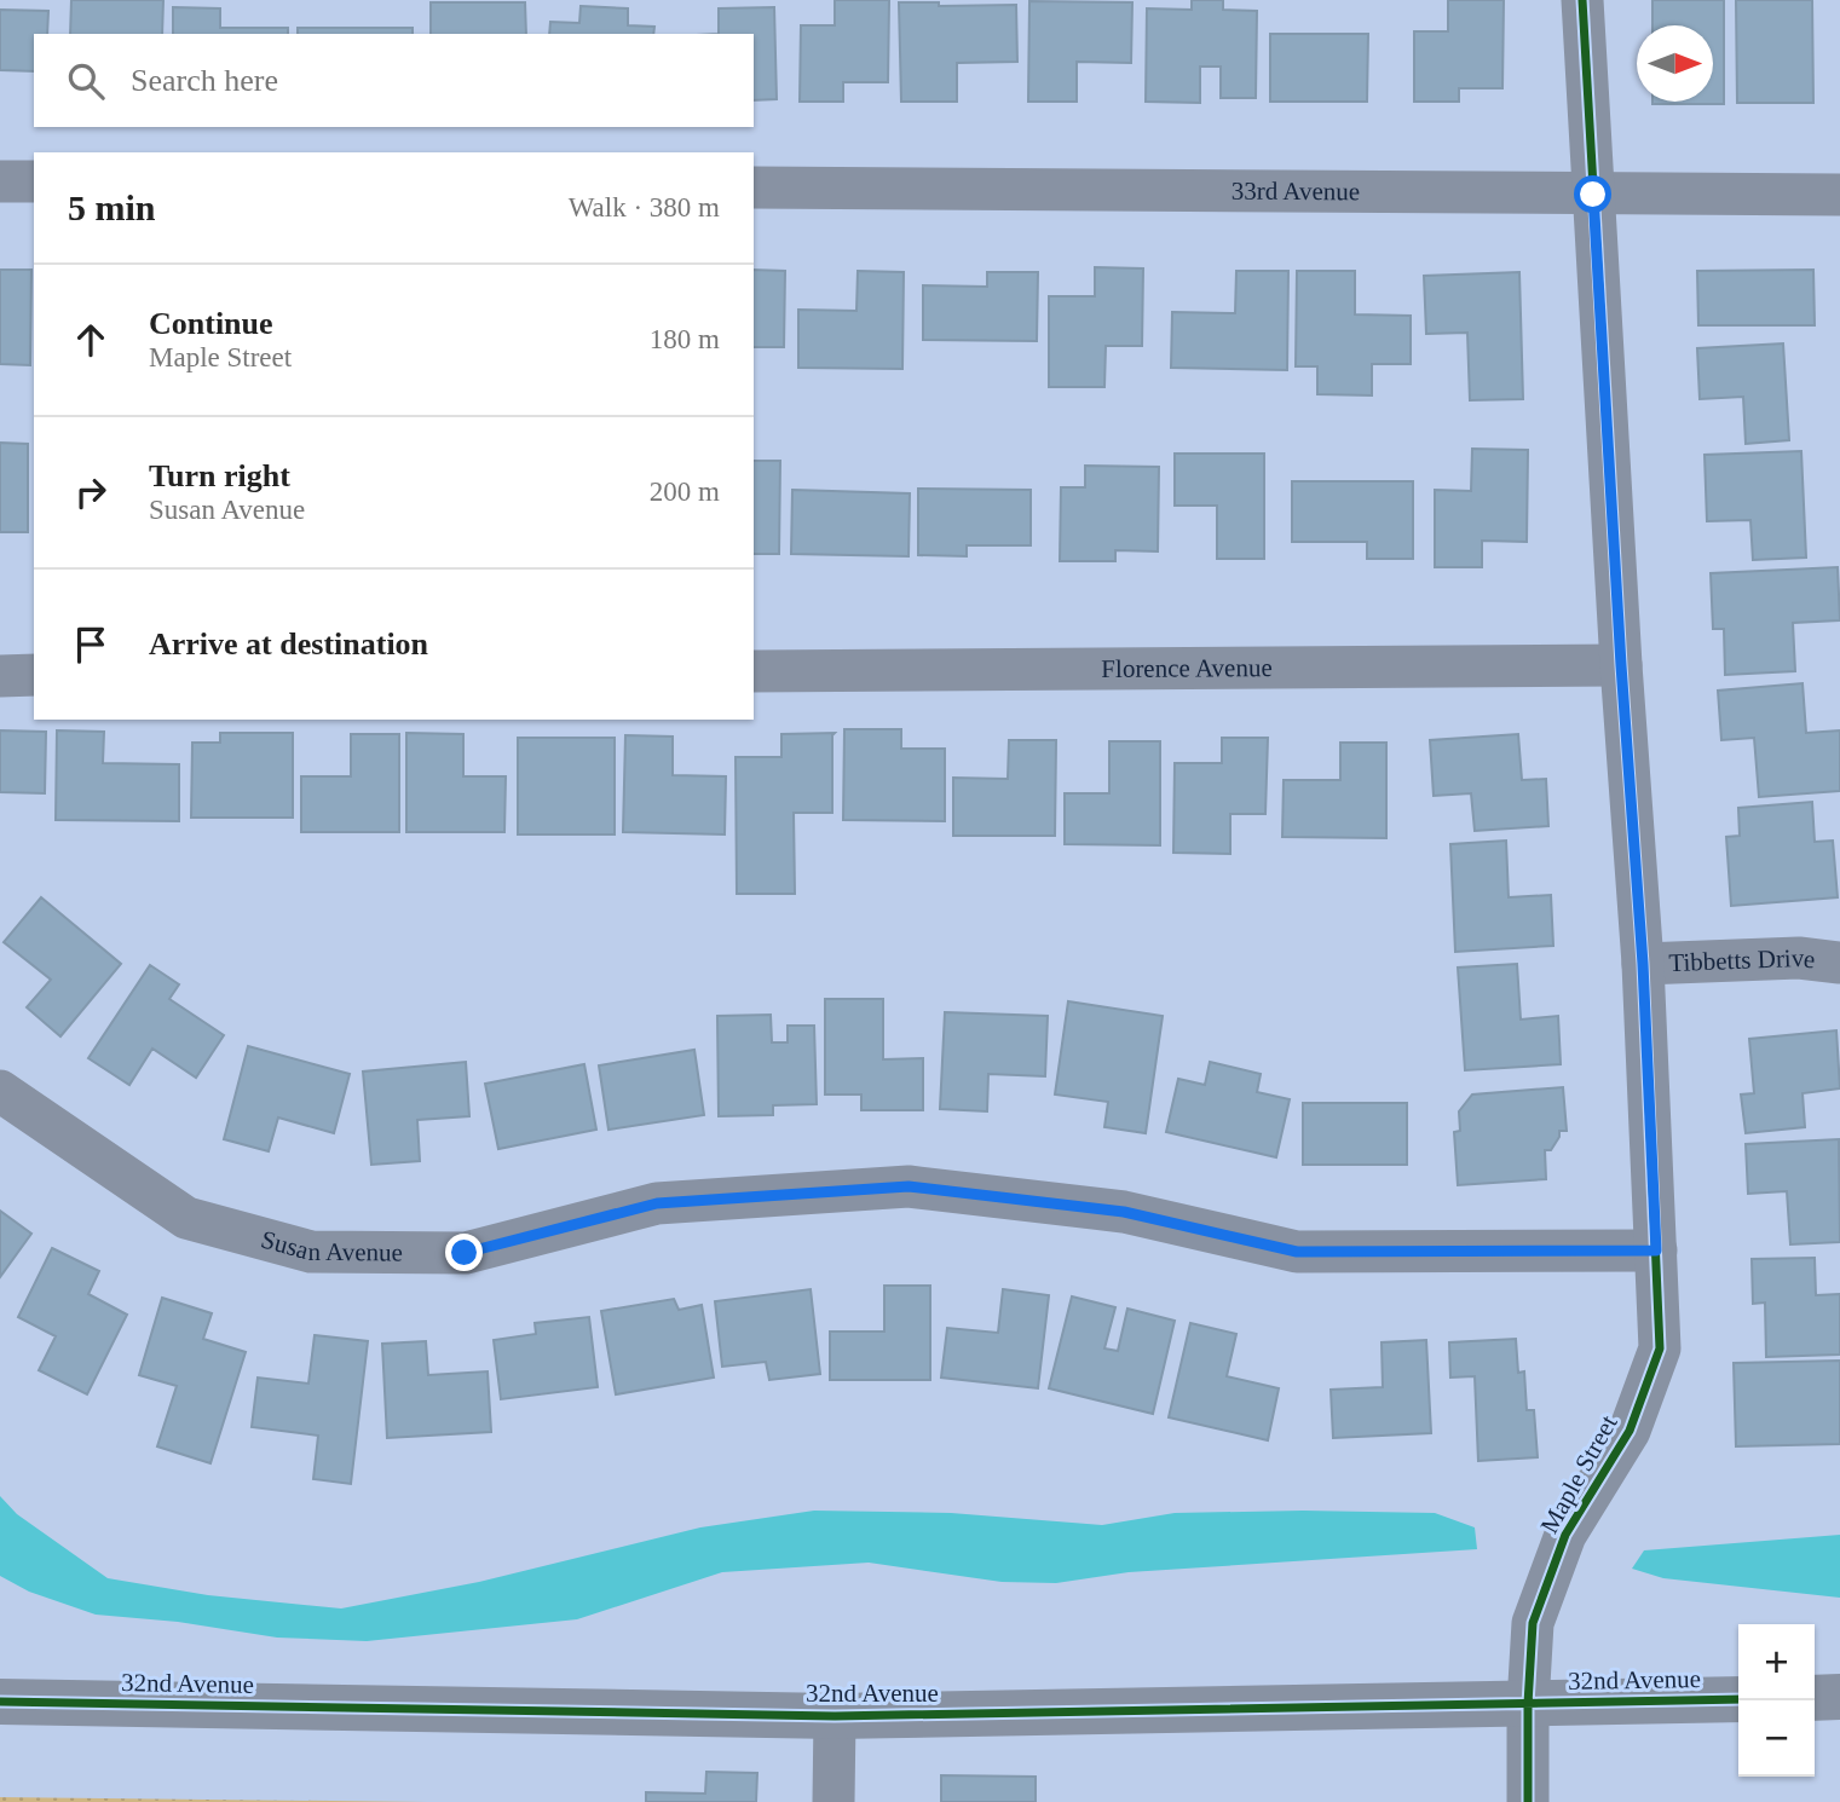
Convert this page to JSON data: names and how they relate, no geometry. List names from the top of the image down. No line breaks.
{"streets":{"street":["33rd Avenue","Florence Avenue","Tibbetts Drive","Susan Avenue","Maple Street","32nd Avenue"]},"crossings":[["33rd Avenue","Maple Street"],["Florence Avenue","Maple Street"],["Tibbetts Drive","Maple Street"],["Susan Avenue","Maple Street"],["Maple Street","32nd Avenue"]],"north":"right","page":{"search":"Search here","heading":["5 min","Walk · 380 m"],"list":[["Continue","Maple Street","180 m"],["Turn right","Susan Avenue","200 m"],"Arrive at destination"],"map_buttons":["+","−"]}}
